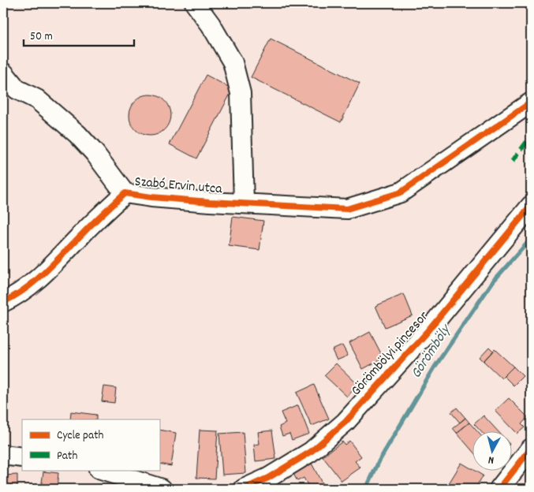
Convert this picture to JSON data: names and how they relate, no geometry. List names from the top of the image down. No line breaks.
{"streets":{"street":["Szabó Ervin utca","Görömbölyi pincesor"]},"water":["Görömböly"],"legend":["Cycle path","Path"],"scale_bar":"50 m","north":"bottom"}
